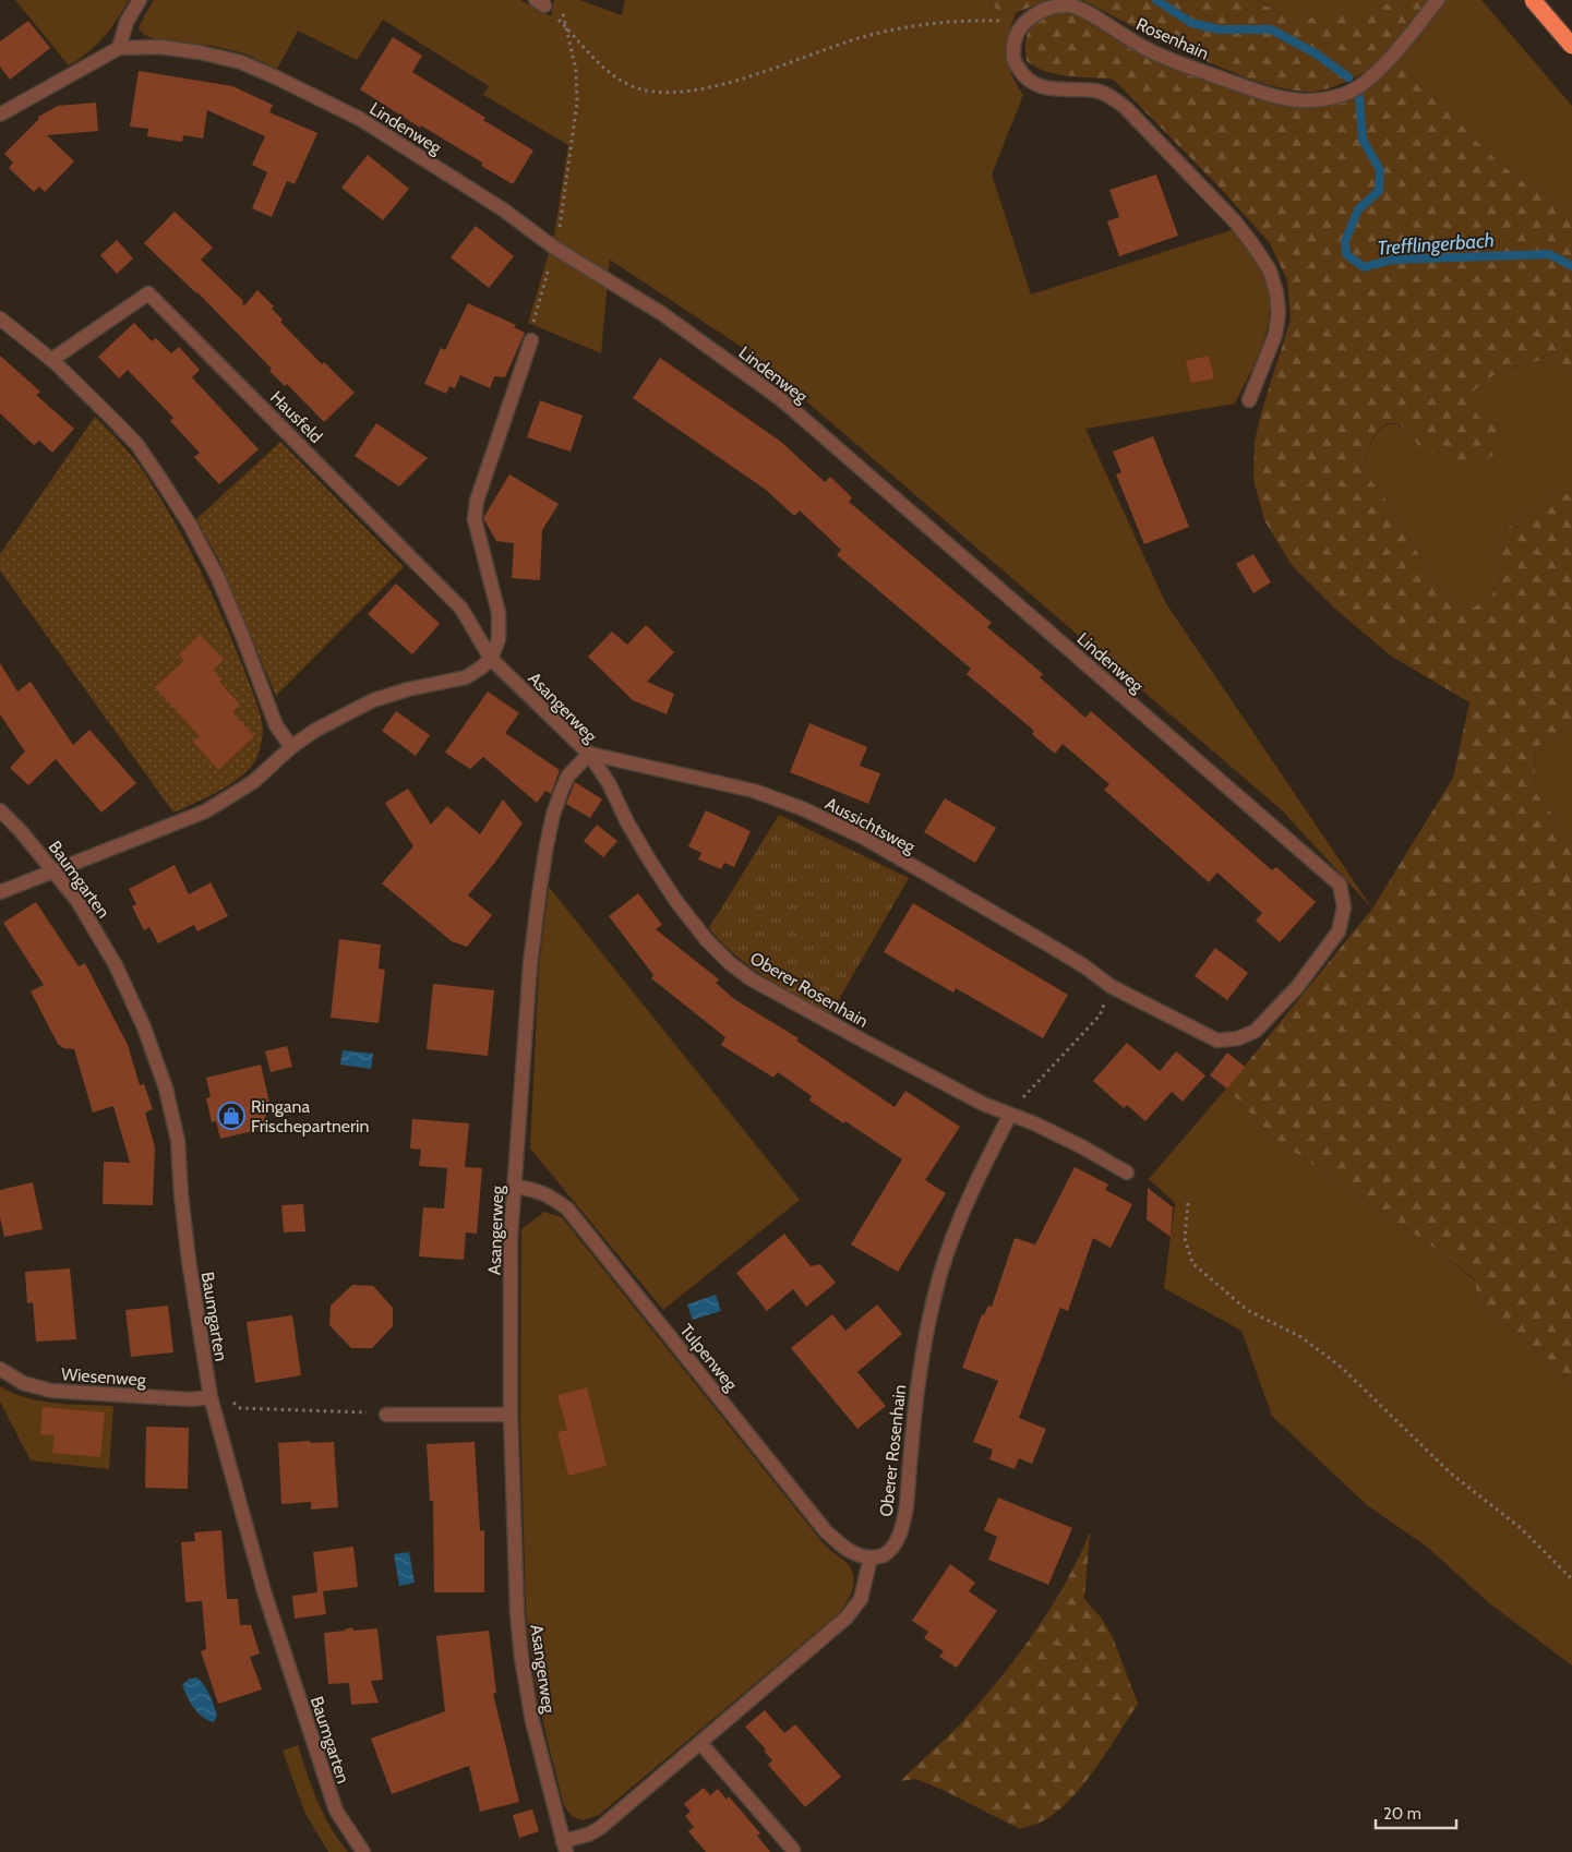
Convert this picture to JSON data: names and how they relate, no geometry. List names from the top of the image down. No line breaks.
{"streets":{"street":["Rosenhain","Lindenweg","Hausfeld","Asangerweg","Aussichtsweg","Baumgarten","Oberer Rosenhain","Tulpenweg","Wiesenweg"]},"crossings":[["Lindenweg","Aussichtsweg"],["Hausfeld","Asangerweg"],["Asangerweg","Aussichtsweg"],["Asangerweg","Oberer Rosenhain"],["Asangerweg","Tulpenweg"],["Aussichtsweg","Oberer Rosenhain"],["Baumgarten","Wiesenweg"],["Oberer Rosenhain","Tulpenweg"]],"water":["Trefflingerbach"],"places":{"shop":["Ringana Frischepartnerin"]},"scale_bar":"20 m"}
